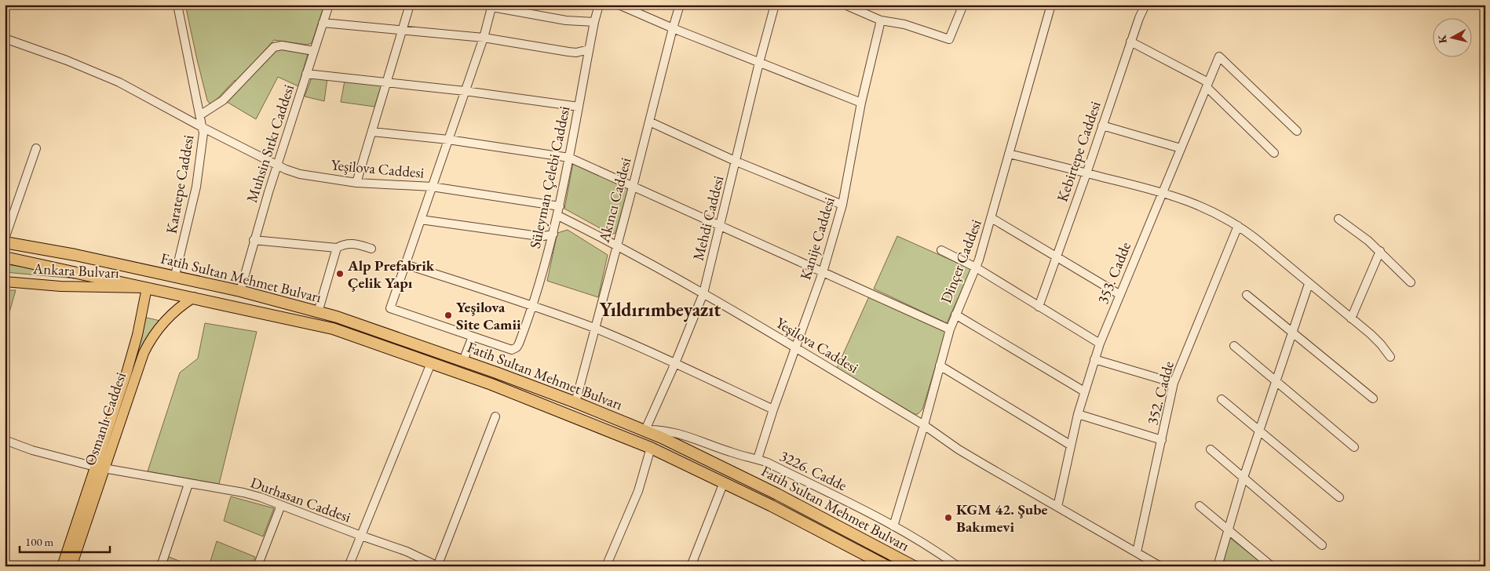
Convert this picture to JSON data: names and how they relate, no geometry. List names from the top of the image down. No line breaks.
{"streets":{"highway":["Fatih Sultan Mehmet Bulvarı"],"main road":["Ankara Bulvarı","Osmanlı Caddesi"],"street":["Muhsin Sıtkı Caddesi","Kebirtepe Caddesi","Yeşilova Caddesi","Süleyman Çelebi Caddesi","Karatepe Caddesi","Akıncı Caddesi","Mehdi Caddesi","Kanije Caddesi","Dinçer Caddesi","353. Cadde","352. Cadde","3226. Cadde","Durhasan Caddesi"]},"crossings":[["Muhsin Sıtkı Caddesi","Yeşilova Caddesi"],["Muhsin Sıtkı Caddesi","Fatih Sultan Mehmet Bulvarı"],["Yeşilova Caddesi","Süleyman Çelebi Caddesi"],["Yeşilova Caddesi","Karatepe Caddesi"],["Yeşilova Caddesi","Akıncı Caddesi"],["Yeşilova Caddesi","Mehdi Caddesi"],["Yeşilova Caddesi","Kanije Caddesi"],["Yeşilova Caddesi","Dinçer Caddesi"],["Yeşilova Caddesi","353. Cadde"],["Yeşilova Caddesi","352. Cadde"],["Karatepe Caddesi","Fatih Sultan Mehmet Bulvarı"],["Akıncı Caddesi","Fatih Sultan Mehmet Bulvarı"],["Mehdi Caddesi","Fatih Sultan Mehmet Bulvarı"],["Mehdi Caddesi","3226. Cadde"],["Kanije Caddesi","3226. Cadde"],["Dinçer Caddesi","3226. Cadde"],["Ankara Bulvarı","Fatih Sultan Mehmet Bulvarı"],["Ankara Bulvarı","Osmanlı Caddesi"],["Fatih Sultan Mehmet Bulvarı","Osmanlı Caddesi"],["Fatih Sultan Mehmet Bulvarı","3226. Cadde"],["Osmanlı Caddesi","Durhasan Caddesi"]],"districts":["Yıldırımbeyazıt"],"places":["Alp Prefabrik Çelik Yapı","Yeşilova Site Camii","KGM 42. Şube Bakımevi"],"scale_bar":"100 m","north":"left"}
